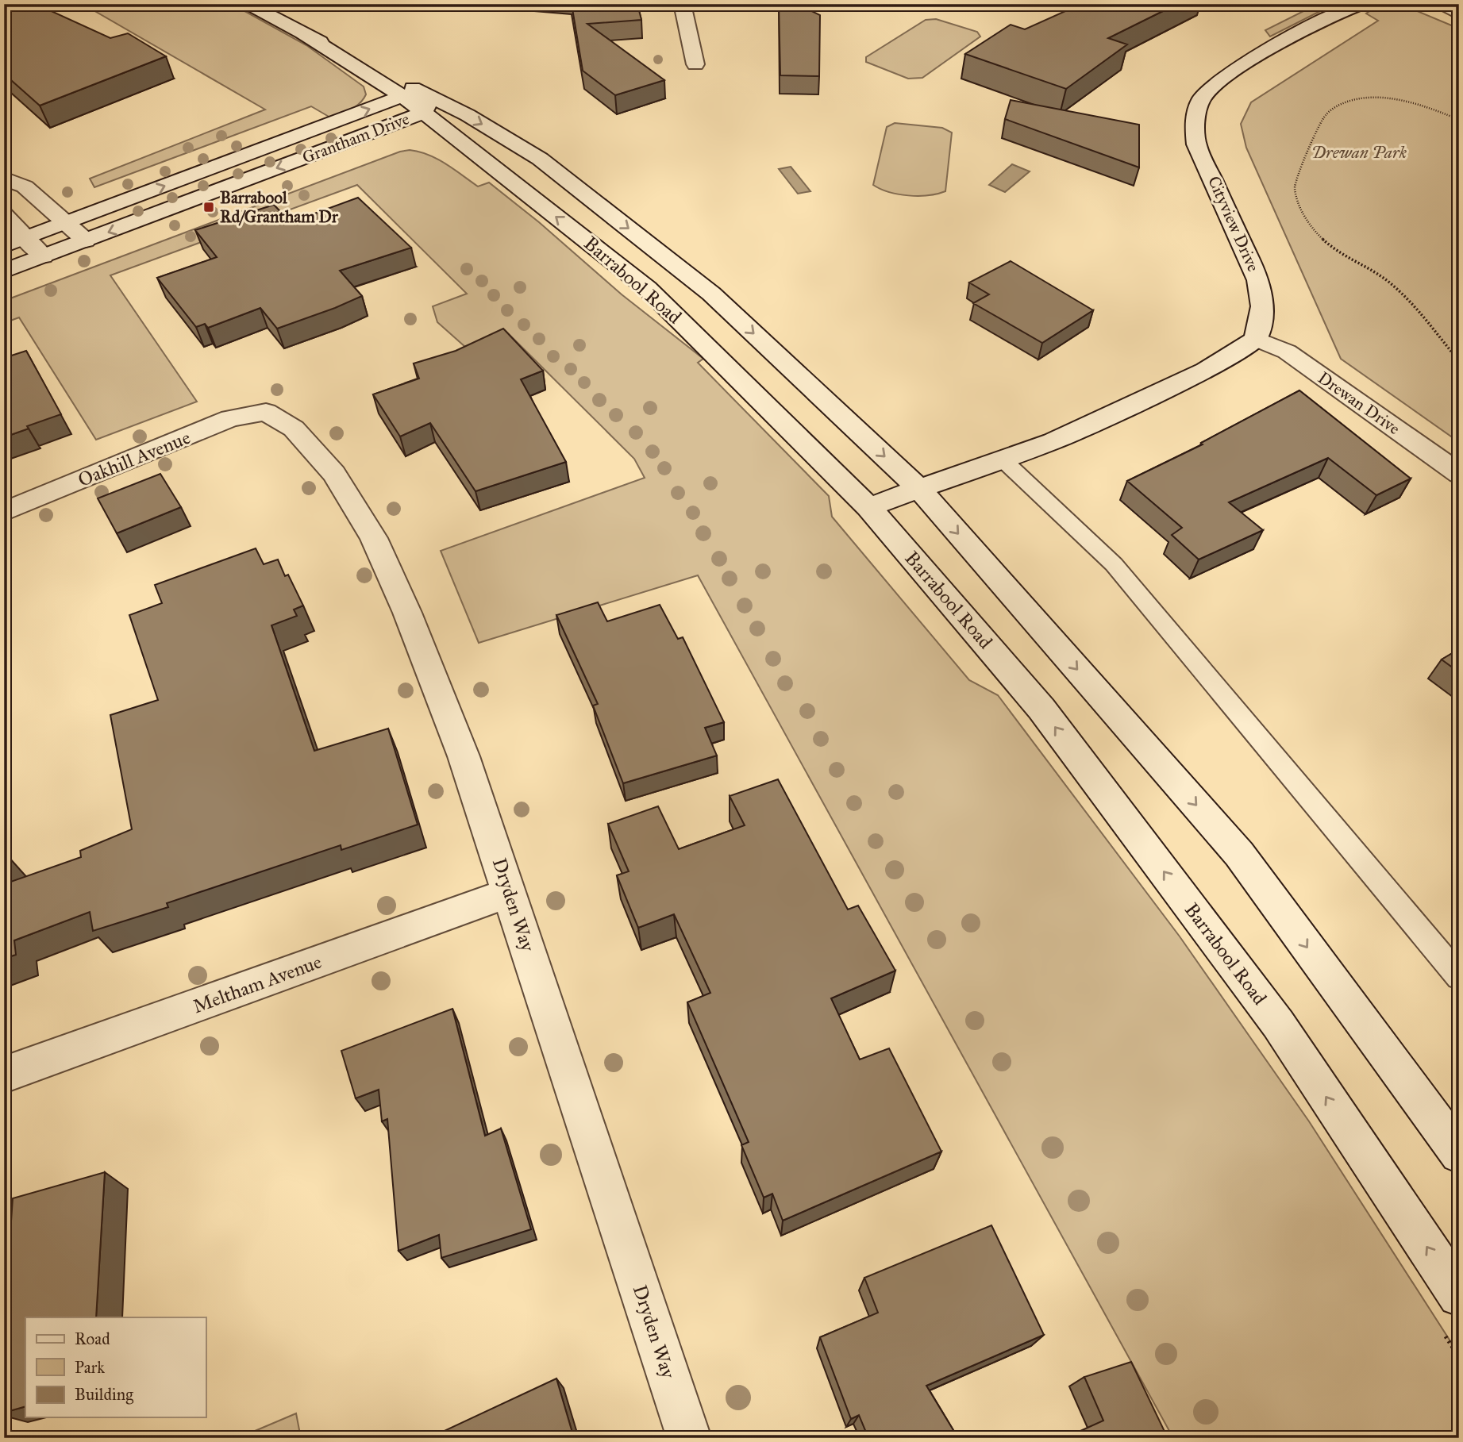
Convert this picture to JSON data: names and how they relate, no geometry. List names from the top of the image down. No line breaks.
{"streets":{"street":["Grantham Drive","Cityview Drive","Barrabool Road","Drewan Drive","Oakhill Avenue","Dryden Way","Meltham Avenue"]},"crossings":[["Grantham Drive","Barrabool Road"],["Cityview Drive","Drewan Drive"],["Oakhill Avenue","Dryden Way"],["Dryden Way","Meltham Avenue"]],"parks":["Drewan Park"],"places":{"transit":["Barrabool Rd/Grantham Dr"]},"legend":["Road","Park","Building"]}
